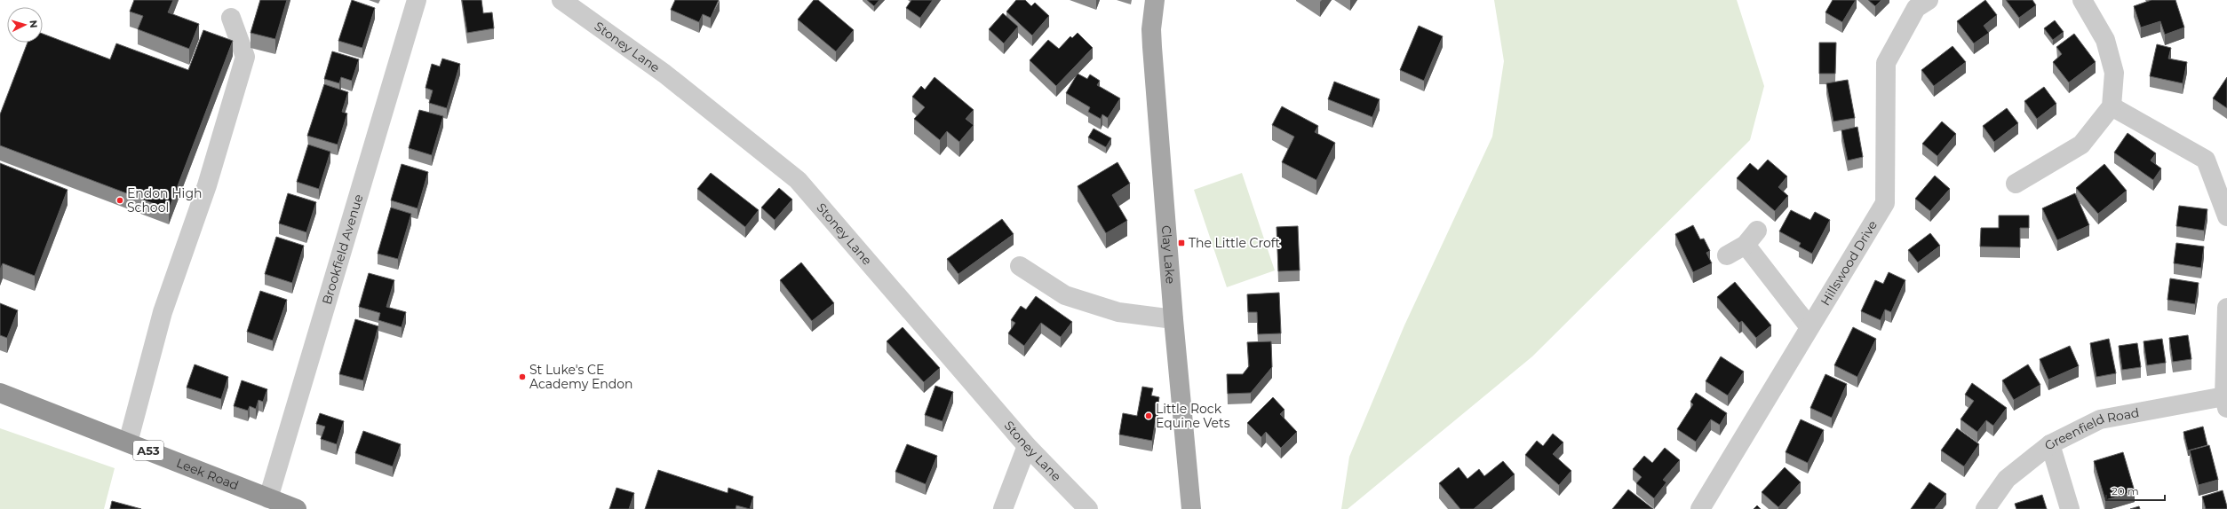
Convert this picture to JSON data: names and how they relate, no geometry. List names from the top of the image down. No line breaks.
{"streets":{"highway":["A53","Leek Road"],"main road":["Clay Lake"],"street":["Stoney Lane","Brookfield Avenue","Hillswood Drive","Greenfield Road"]},"crossings":[["Brookfield Avenue","Leek Road"]],"places":{"other":["Endon High School","St Luke's CE Academy Endon","Little Rock Equine Vets"],"transit":["The Little Croft"]},"scale_bar":"20 m","north":"right"}
